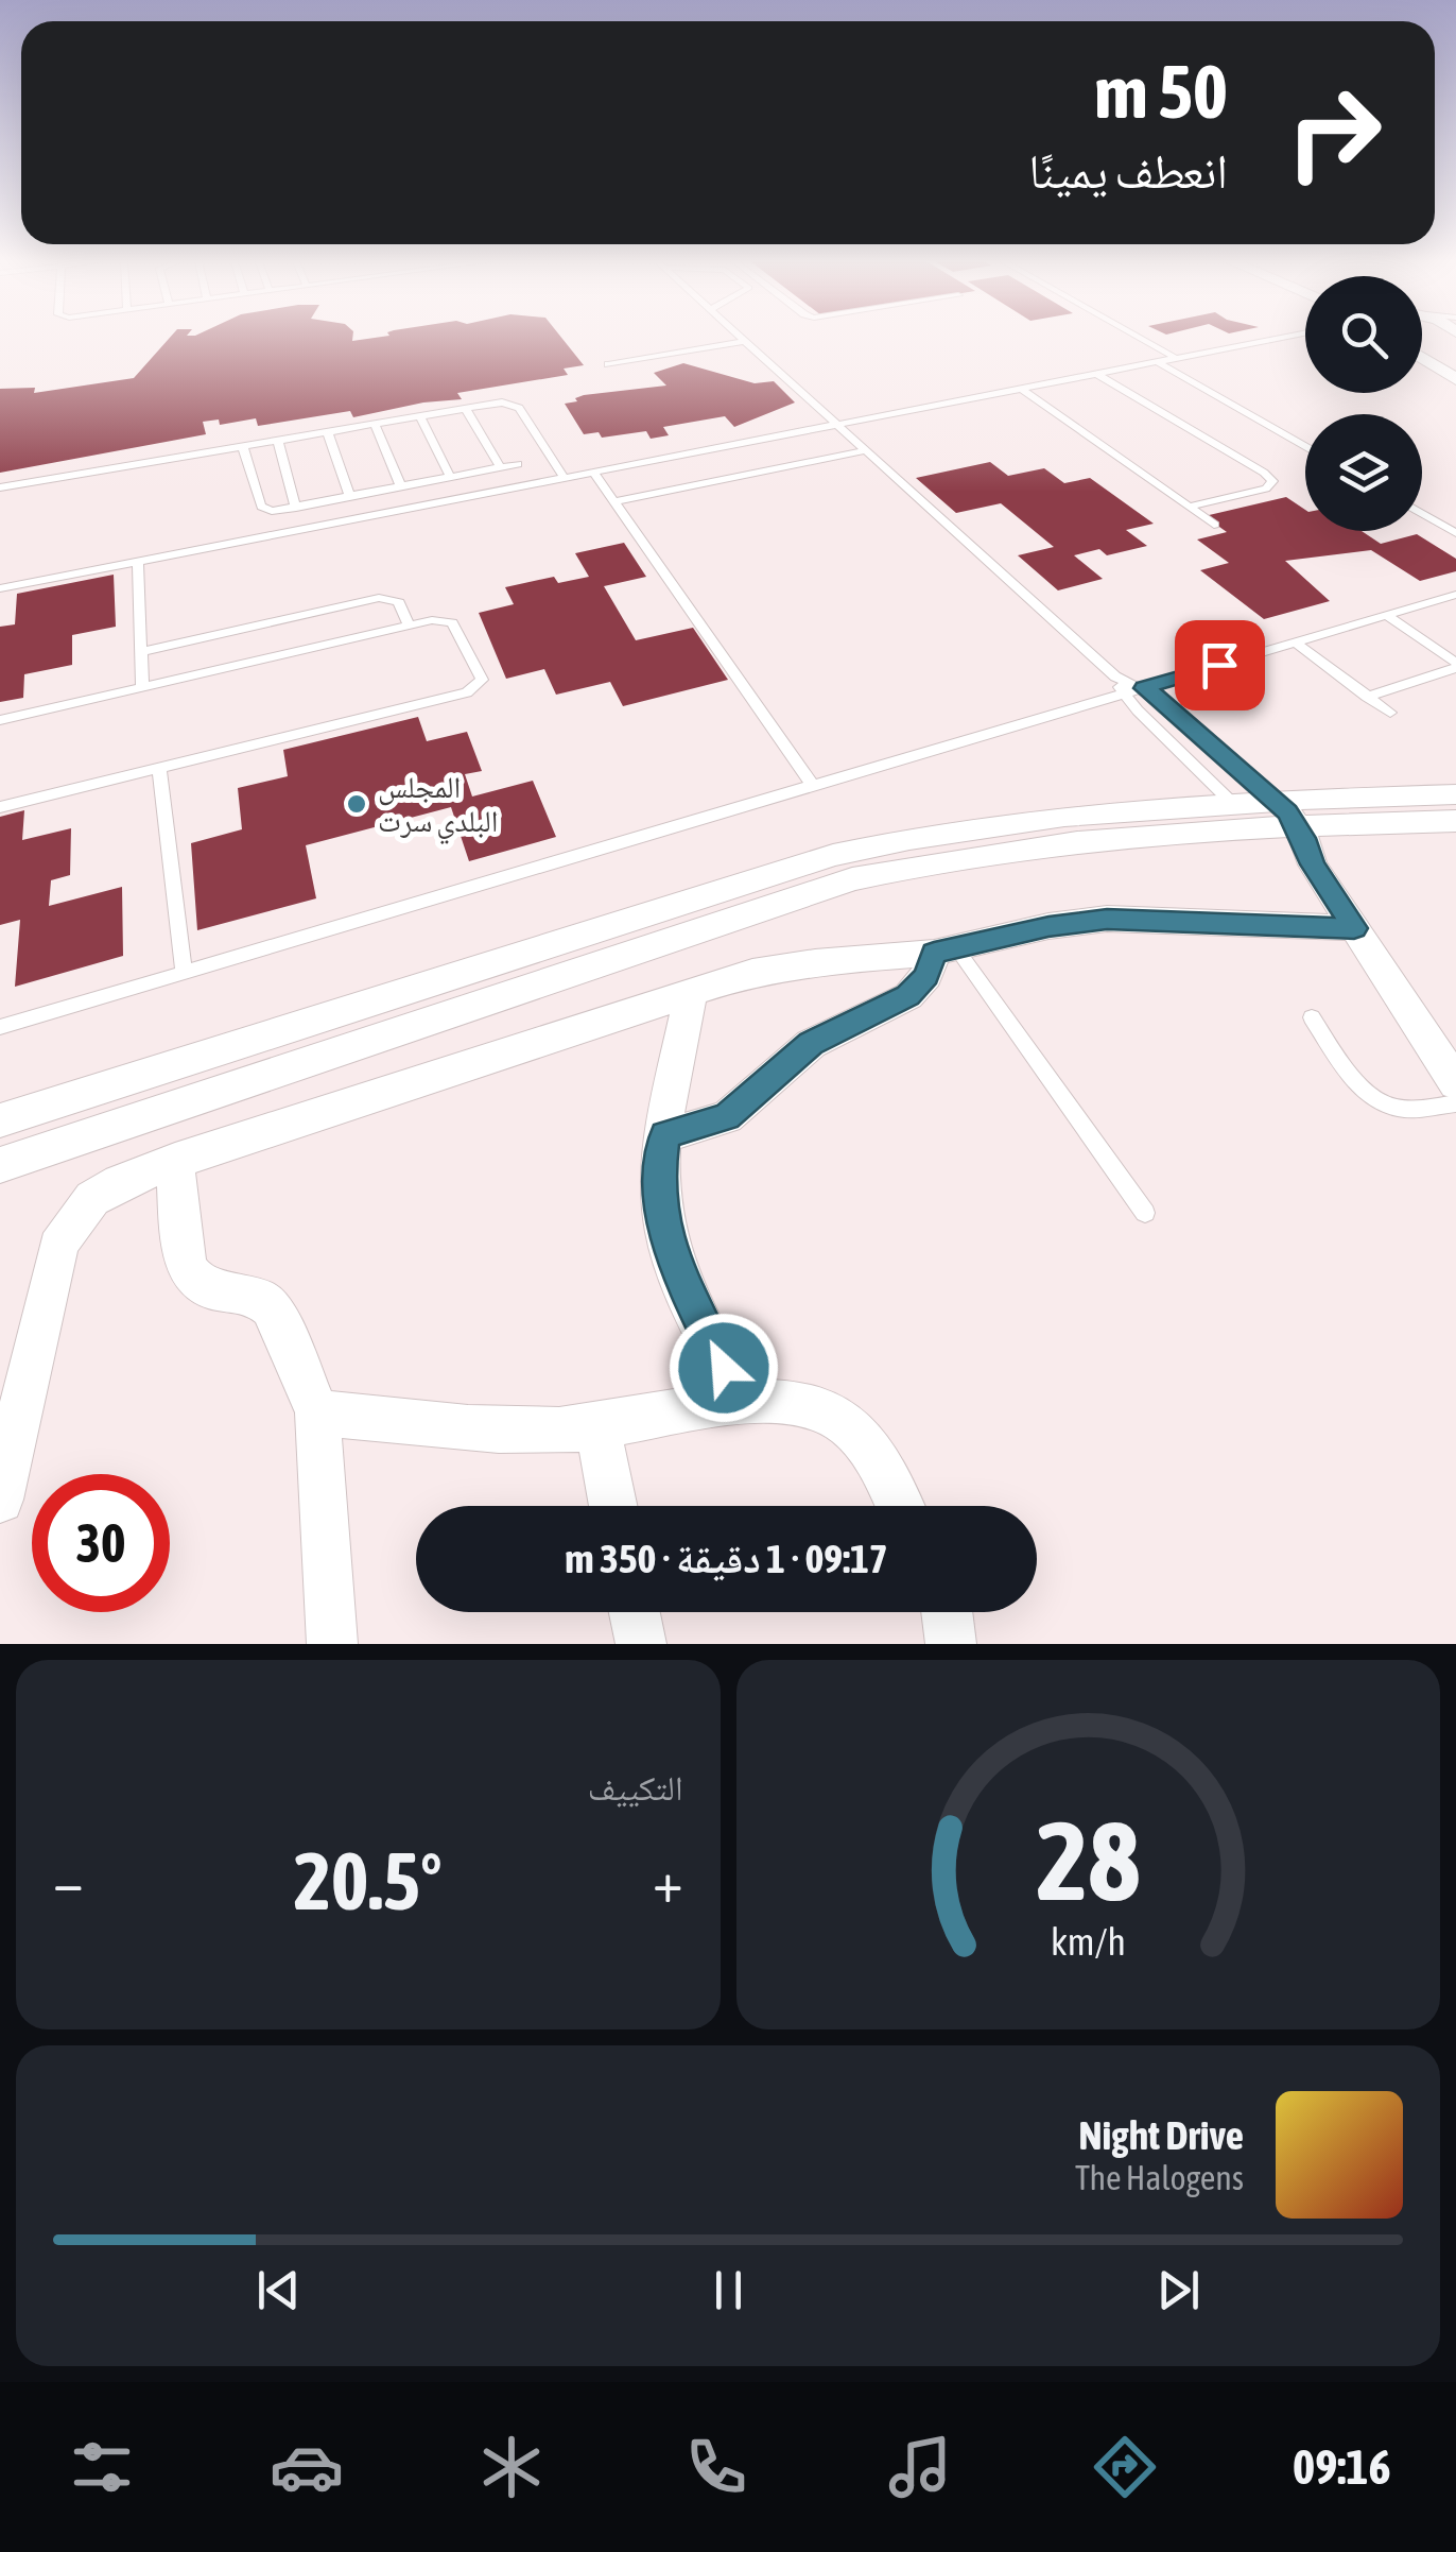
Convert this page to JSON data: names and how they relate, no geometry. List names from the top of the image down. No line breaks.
{"places":["المجلس البلدي سرت"],"page":{"turn":["50 m","انعطف يمينًا"],"limit":"30","trip":"09:17 · 1 دقيقة · 350 m","tile":"التكييف","heat":["−","20.5°","+"],"song":["Night Drive","The Halogens"],"tabs":"09:16","gauge":["28","km/h"]}}
